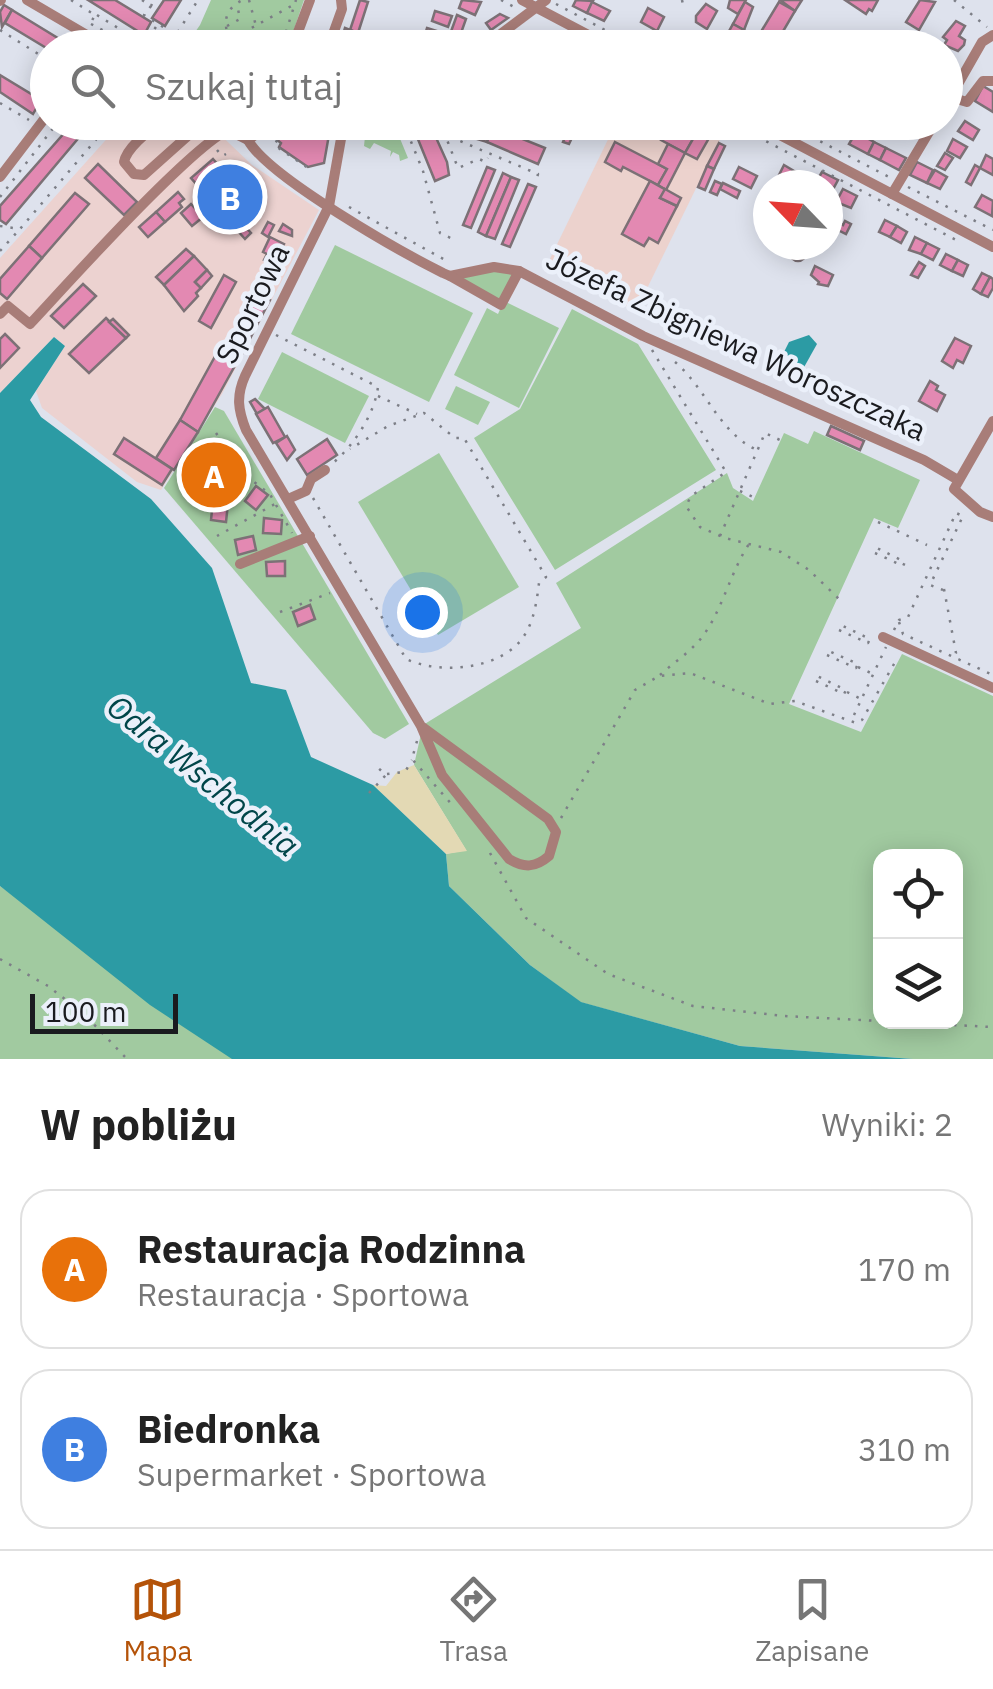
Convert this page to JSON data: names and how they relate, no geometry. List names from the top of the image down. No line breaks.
{"streets":{"street":["Sportowa","Józefa Zbigniewa Woroszczaka"]},"water":["Odra Wschodnia"],"scale_bar":"100 m","north":"top left","page":{"search":"Szukaj tutaj","pins":["B","A"],"scale":"100 m","heading":["W pobliżu","Wyniki: 2"],"list":[{"mark":"A","name":"Restauracja Rodzinna","note":"Restauracja · Sportowa","value":"170 m"},{"mark":"B","name":"Biedronka","note":"Supermarket · Sportowa","value":"310 m"}],"nav":["Mapa","Trasa","Zapisane"]}}
